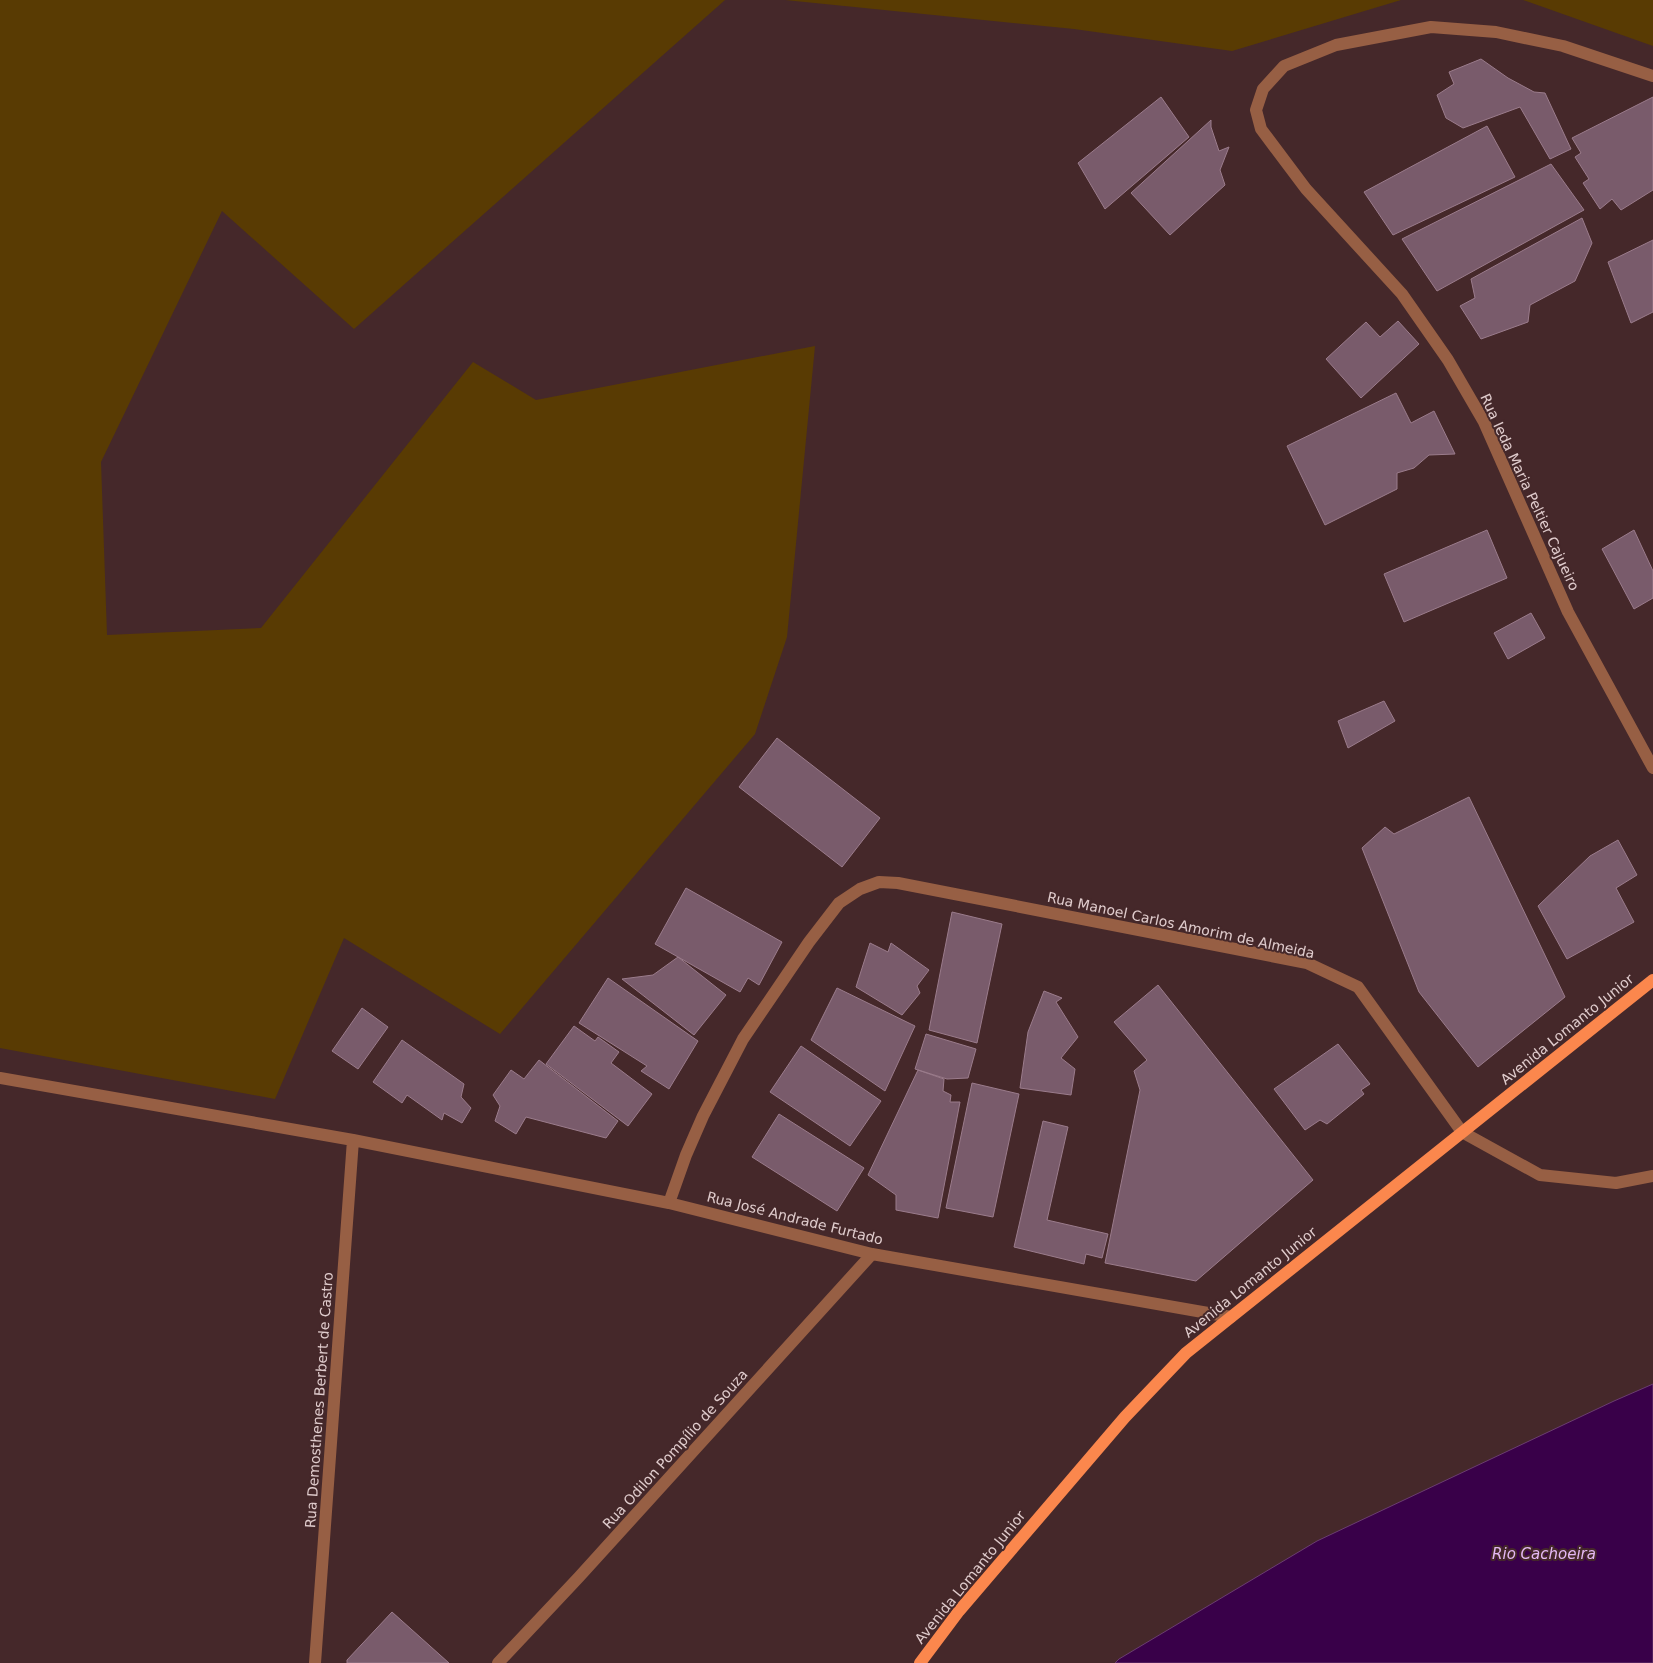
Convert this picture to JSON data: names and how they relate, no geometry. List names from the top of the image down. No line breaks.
{"streets":{"main road":["Avenida Lomanto Junior"],"street":["Rua Ieda Maria Peltier Cajueiro","Rua Manoel Carlos Amorim de Almeida","Rua José Andrade Furtado","Rua Demosthenes Berbert de Castro","Rua Odilon Pompílio de Souza"]},"crossings":[["Rua Manoel Carlos Amorim de Almeida","Avenida Lomanto Junior"],["Rua Manoel Carlos Amorim de Almeida","Rua José Andrade Furtado"],["Avenida Lomanto Junior","Rua José Andrade Furtado"],["Rua José Andrade Furtado","Rua Demosthenes Berbert de Castro"],["Rua José Andrade Furtado","Rua Odilon Pompílio de Souza"]],"water":["Rio Cachoeira"]}
